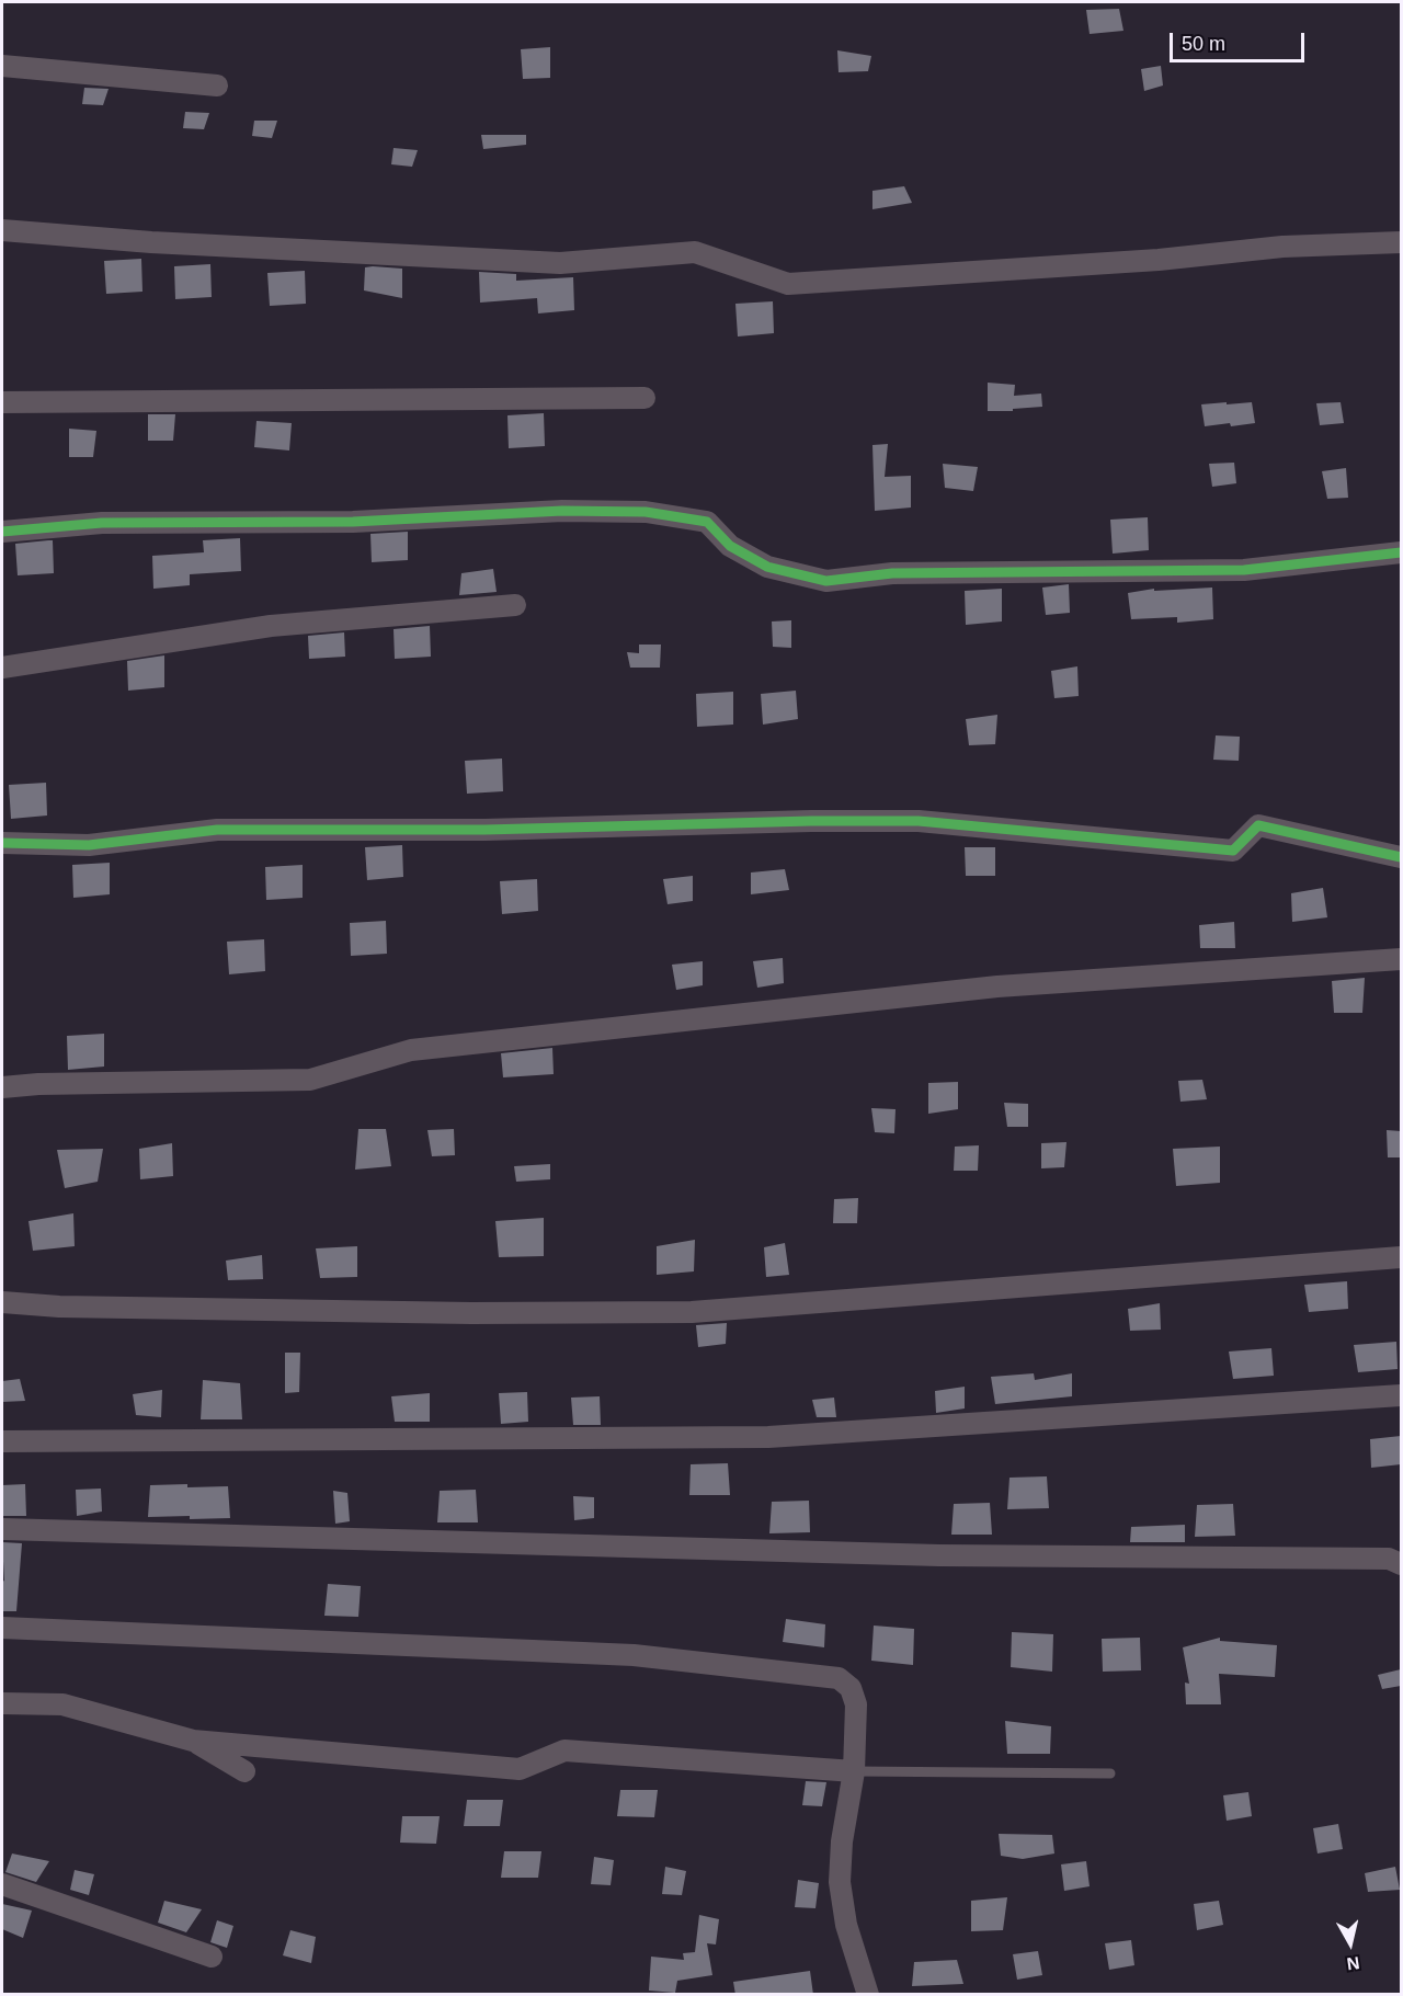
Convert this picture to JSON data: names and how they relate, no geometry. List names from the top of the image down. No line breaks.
{"scale_bar":"50 m","north":"bottom"}
